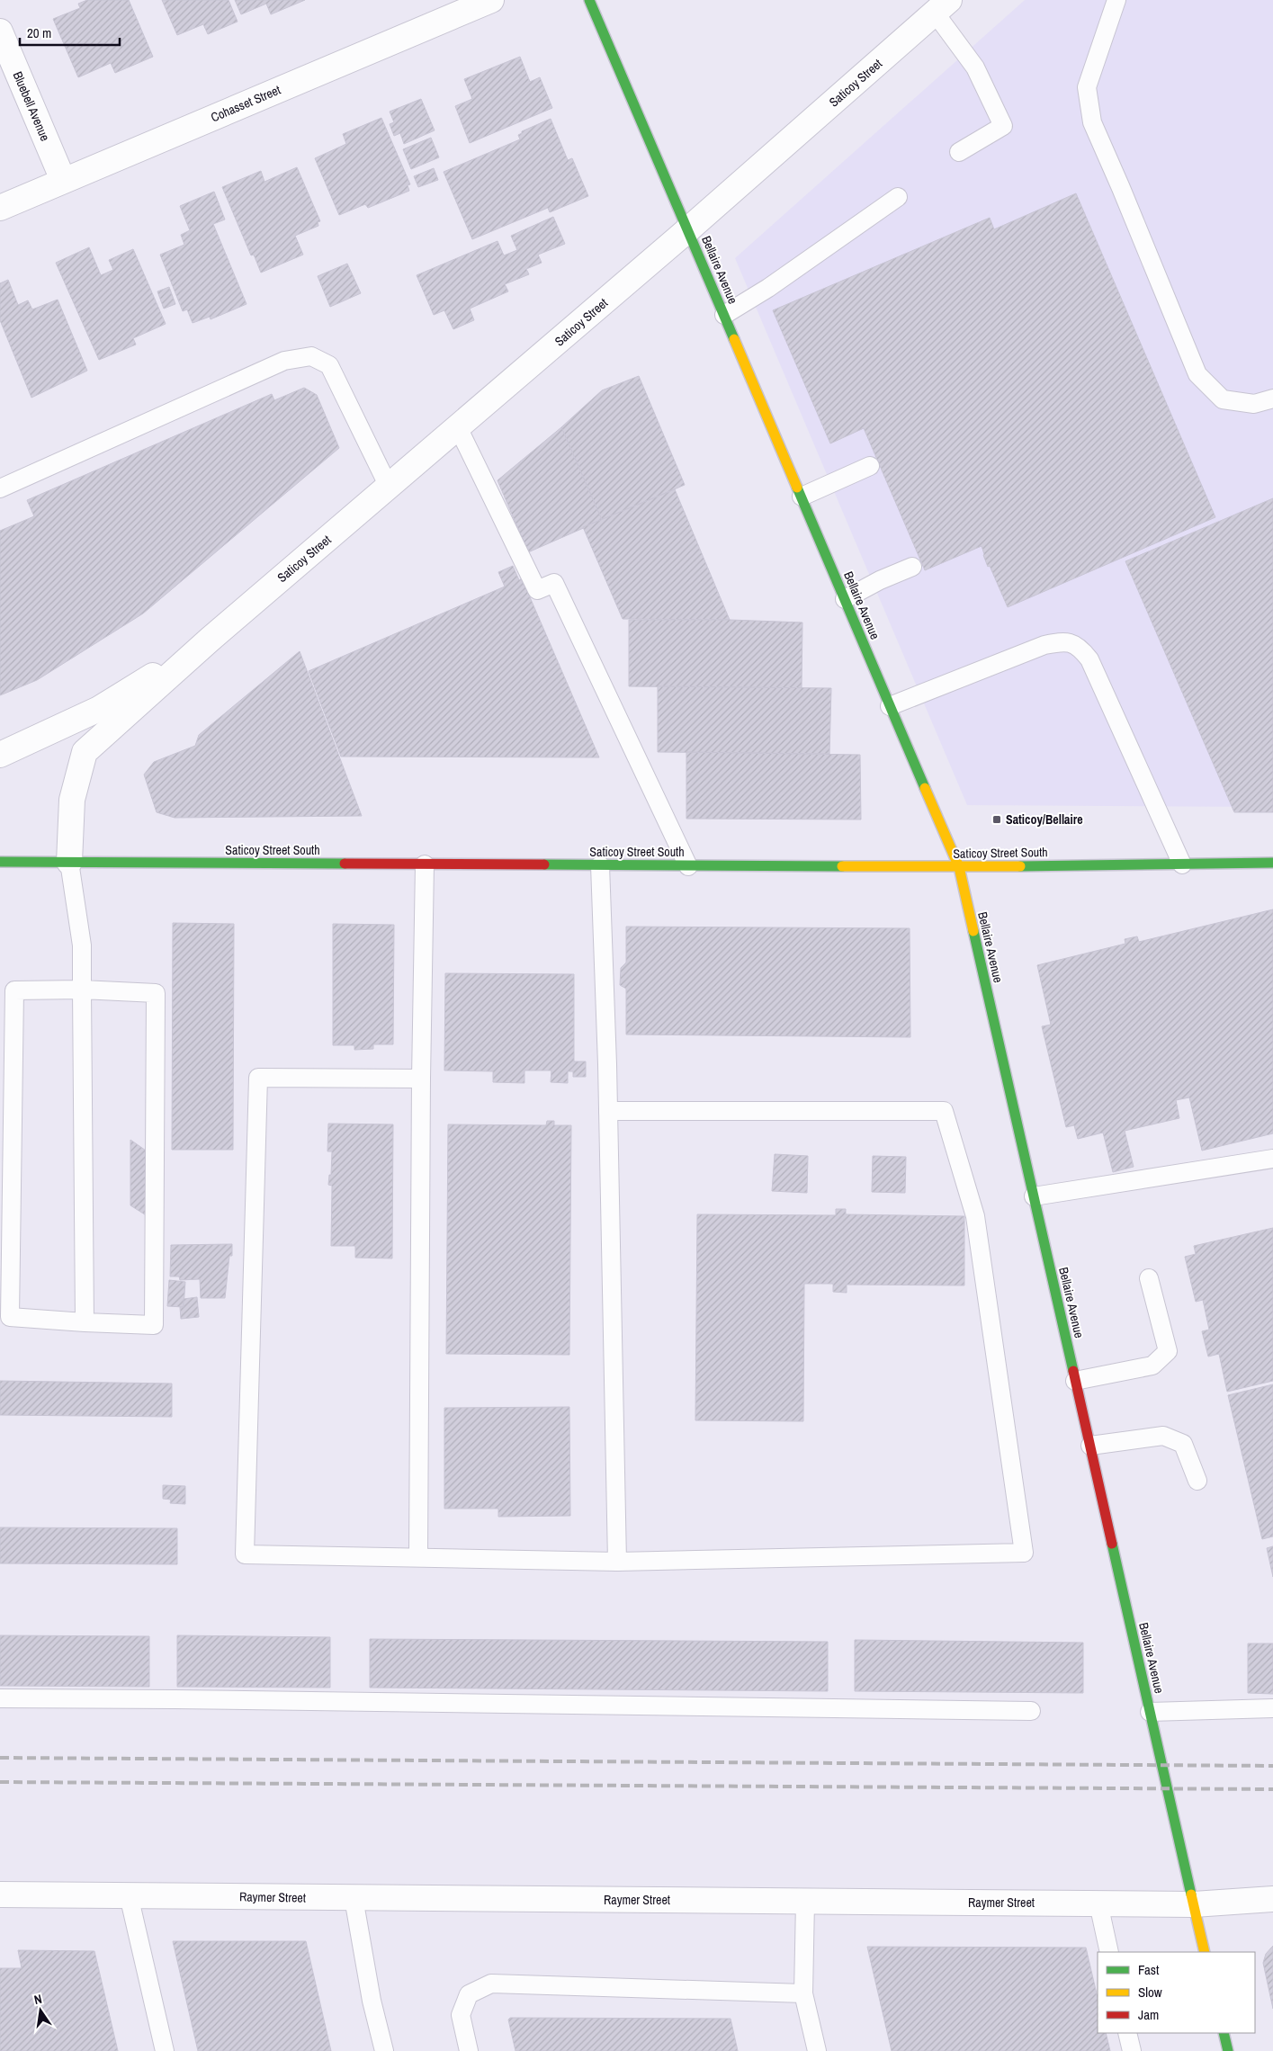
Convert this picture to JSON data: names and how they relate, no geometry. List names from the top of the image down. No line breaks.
{"streets":{"street":["Saticoy Street","Cohasset Street","Bluebell Avenue","Bellaire Avenue","Saticoy Street South","Raymer Street"]},"crossings":[["Saticoy Street","Bellaire Avenue"],["Saticoy Street","Saticoy Street South"],["Cohasset Street","Bluebell Avenue"],["Bellaire Avenue","Saticoy Street South"],["Bellaire Avenue","Raymer Street"]],"places":{"transit":["Saticoy/Bellaire"]},"legend":["Fast","Slow","Jam"],"scale_bar":"20 m","north":"top"}
